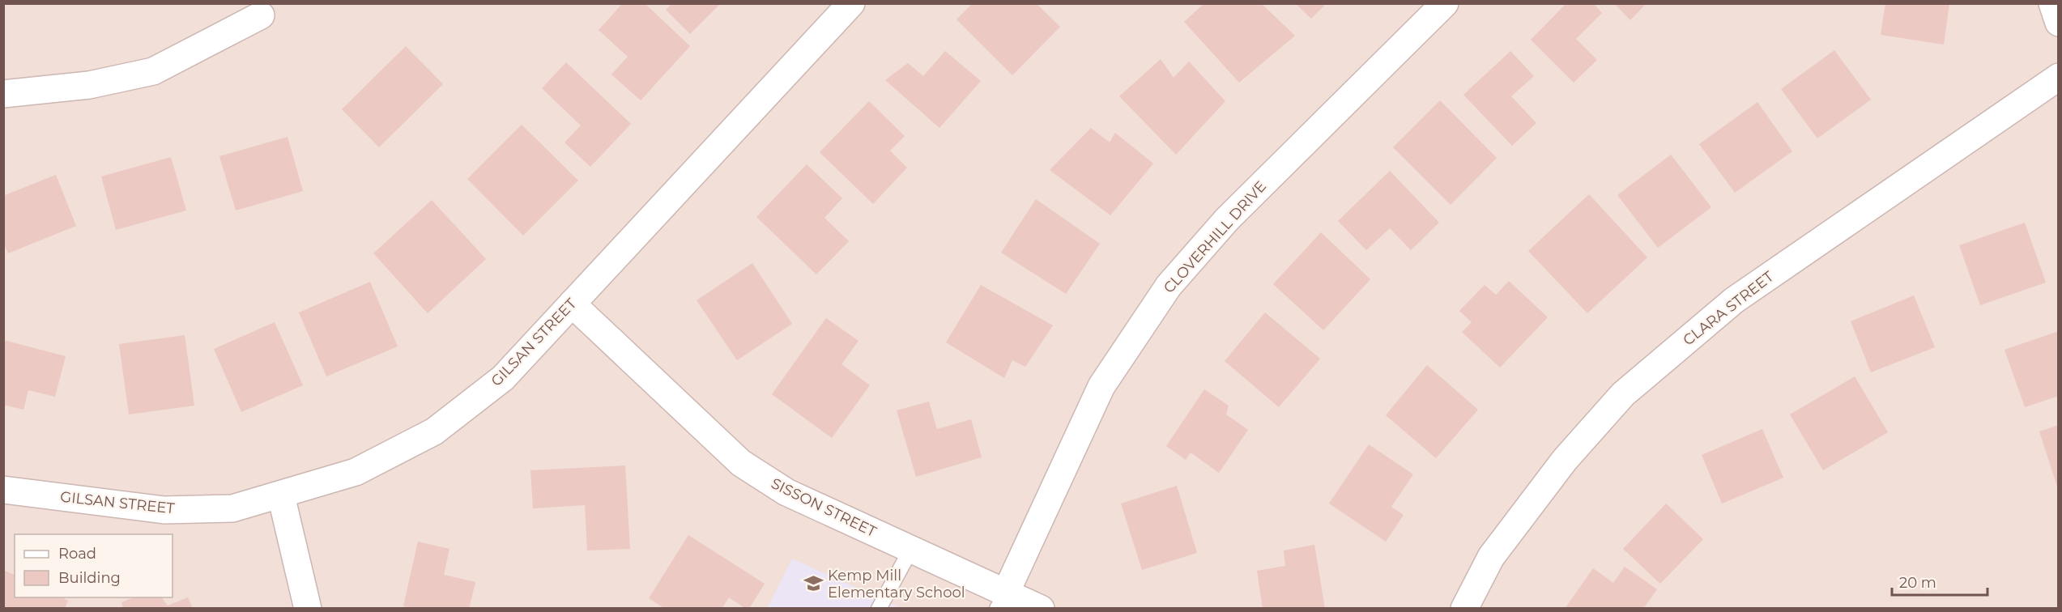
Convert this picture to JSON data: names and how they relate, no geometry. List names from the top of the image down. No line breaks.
{"streets":{"street":["CLOVERHILL DRIVE","CLARA STREET","GILSAN STREET","SISSON STREET"]},"crossings":[["CLOVERHILL DRIVE","SISSON STREET"],["GILSAN STREET","SISSON STREET"]],"places":{"school or university":["Kemp Mill Elementary School"]},"legend":["Road","Building"],"scale_bar":"20 m"}
